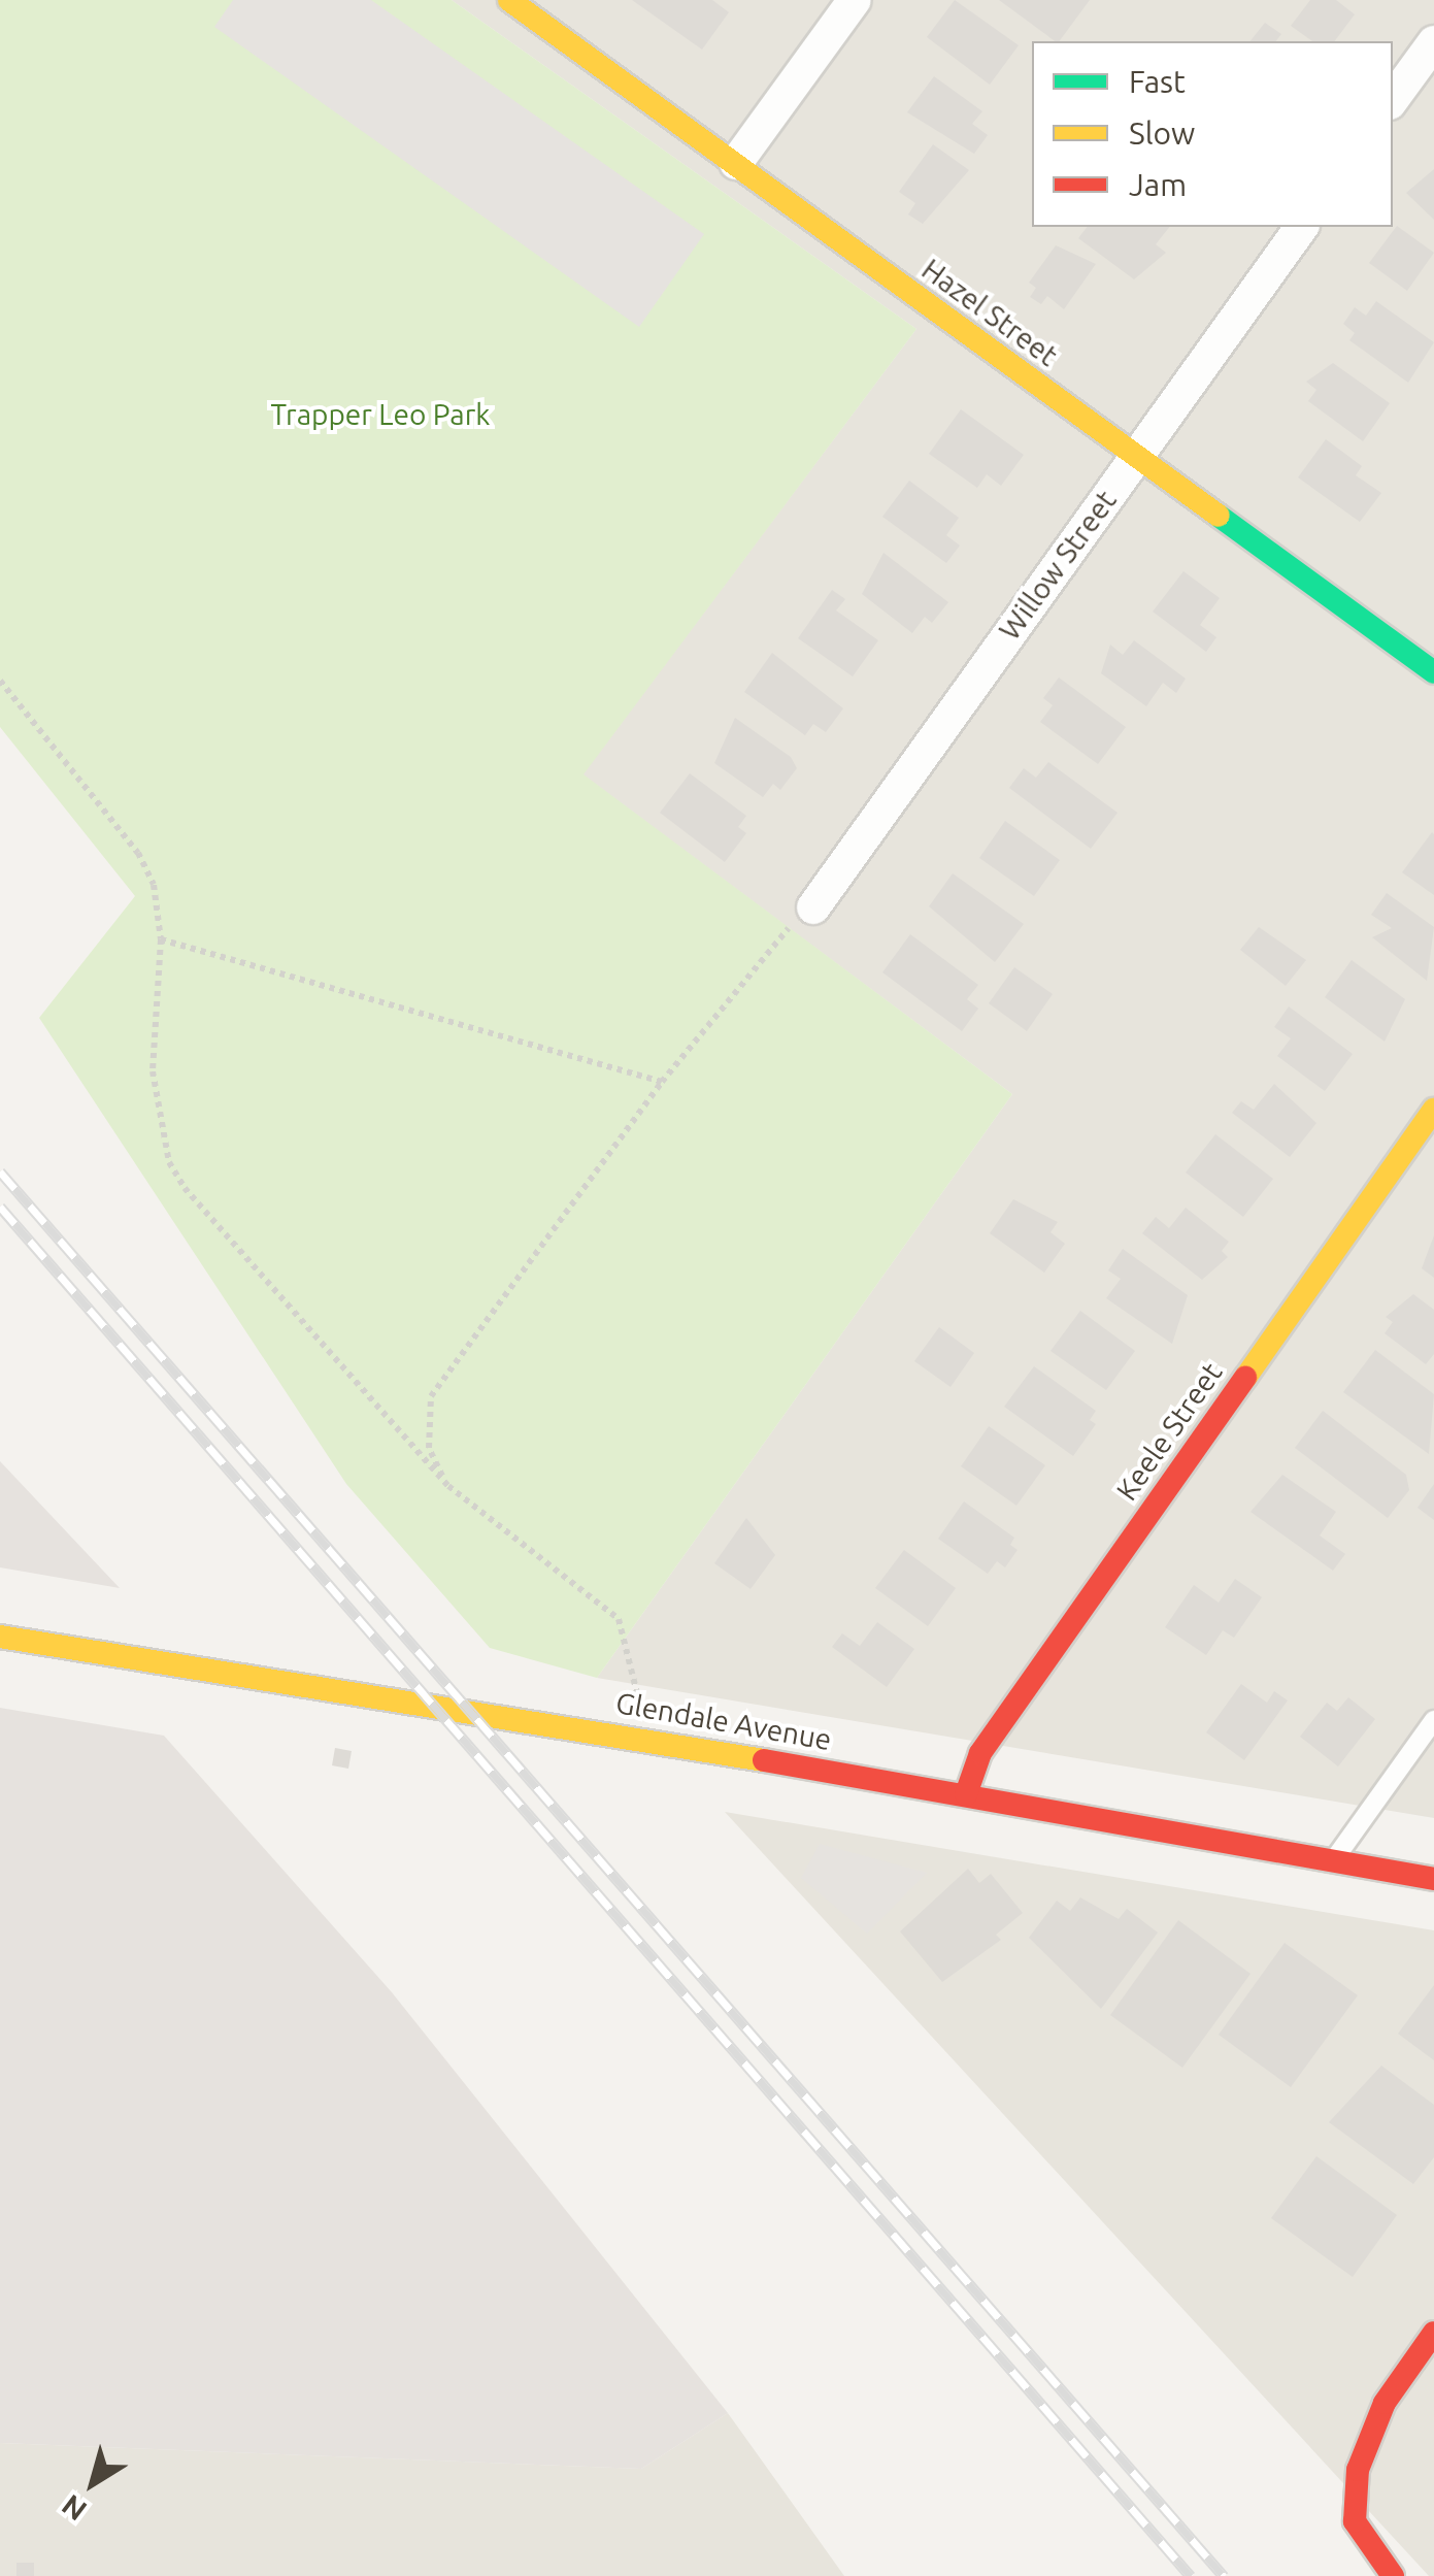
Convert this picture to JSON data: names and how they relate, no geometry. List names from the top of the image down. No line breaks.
{"streets":{"street":["Hazel Street","Willow Street","Keele Street","Glendale Avenue"]},"crossings":[["Hazel Street","Willow Street"],["Keele Street","Glendale Avenue"]],"parks":["Trapper Leo Park"],"legend":["Fast","Slow","Jam"],"north":"bottom left"}
